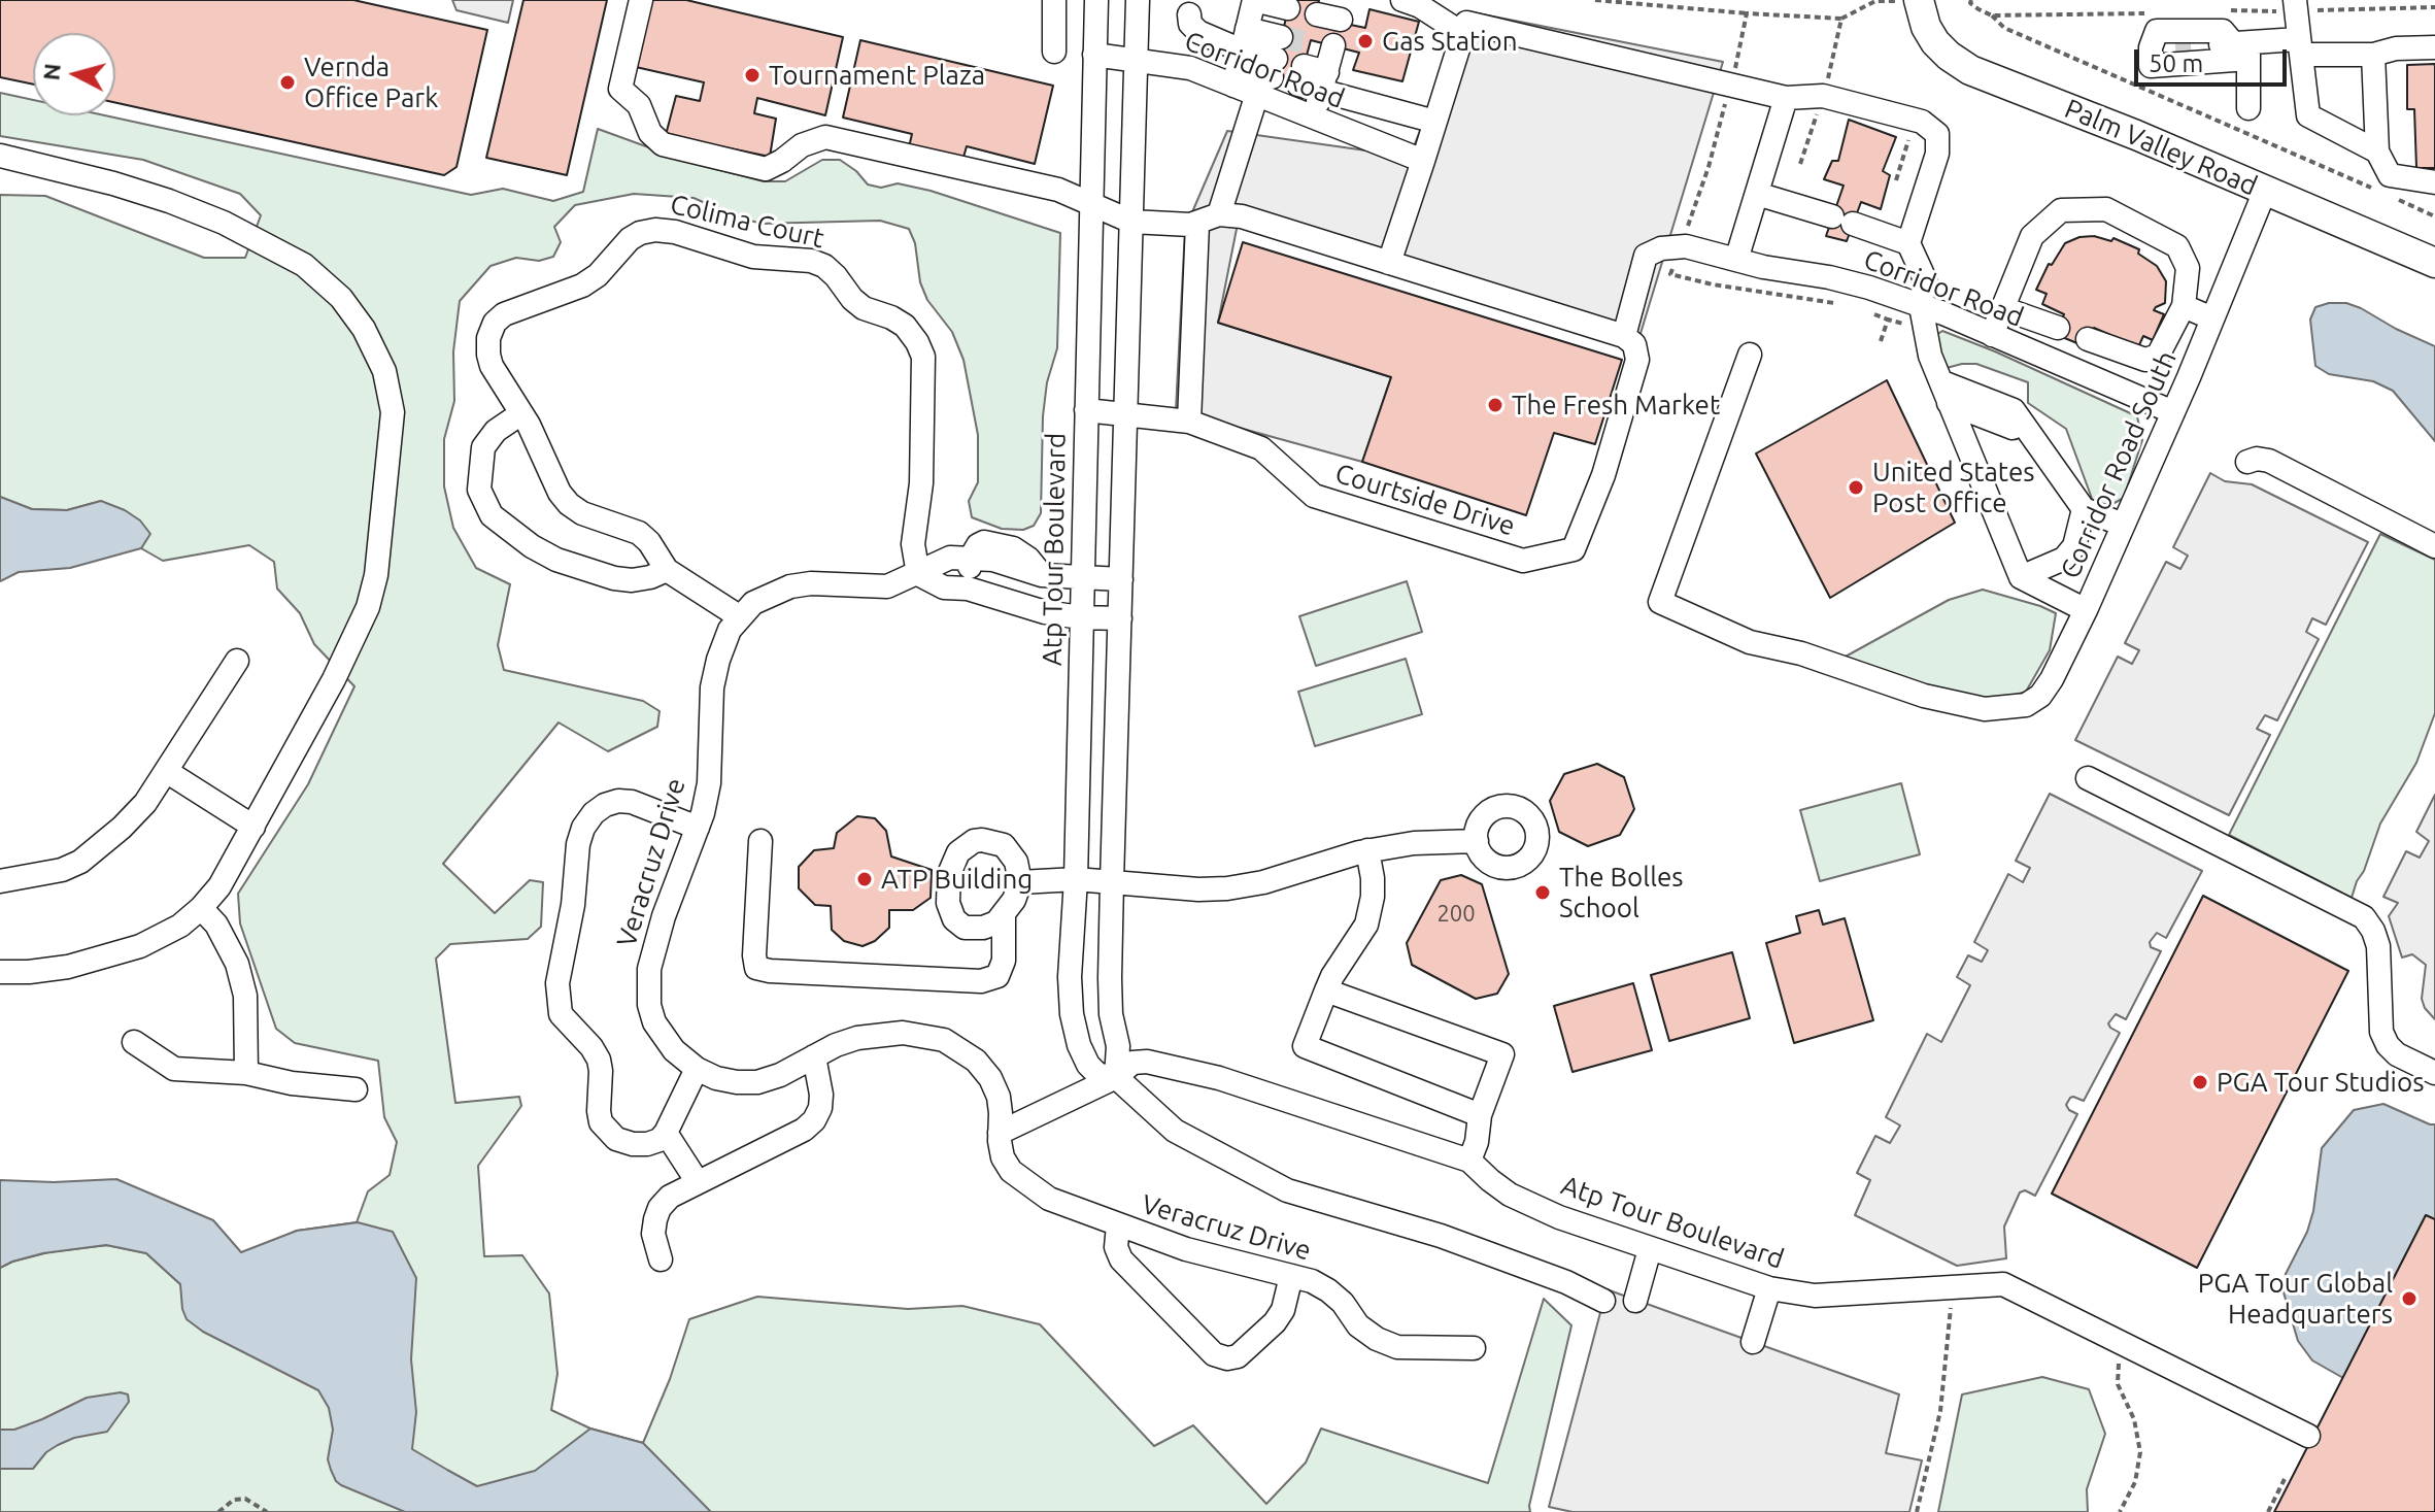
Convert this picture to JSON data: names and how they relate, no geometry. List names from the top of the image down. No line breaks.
{"streets":{"main road":["Palm Valley Road"],"street":["Corridor Road","Colima Court","Corridor Road South","Courtside Drive","Atp Tour Boulevard","Veracruz Drive"]},"crossings":[["Corridor Road","Corridor Road South"],["Corridor Road","Courtside Drive"],["Corridor Road","Atp Tour Boulevard"],["Palm Valley Road","Corridor Road South"],["Colima Court","Veracruz Drive"],["Courtside Drive","Atp Tour Boulevard"]],"places":["Gas Station","Tournament Plaza","Vernda Office Park","The Fresh Market","United States Post Office","ATP Building","The Bolles School","PGA Tour Studios","PGA Tour Global Headquarters"],"house_numbers":["200"],"scale_bar":"50 m","north":"left"}
